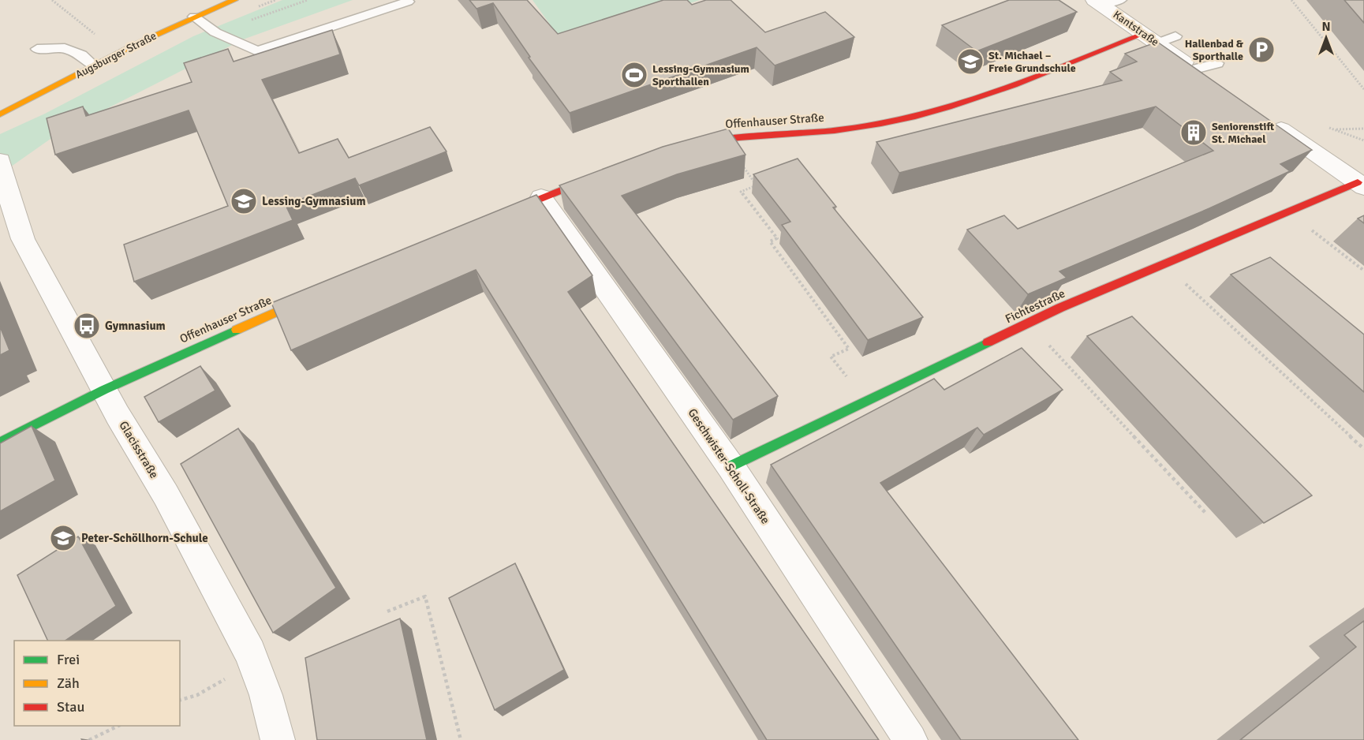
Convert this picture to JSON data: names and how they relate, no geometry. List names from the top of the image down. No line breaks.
{"streets":{"street":["Kantstraße","Augsburger Straße","Offenhauser Straße","Fichtestraße","Glacisstraße","Geschwister-Scholl-Straße"]},"crossings":[["Kantstraße","Offenhauser Straße"],["Offenhauser Straße","Glacisstraße"],["Fichtestraße","Geschwister-Scholl-Straße"]],"places":{"parking":["Hallenbad & Sporthalle"],"school or university":["St. Michael – Freie Grundschule","Lessing-Gymnasium","Peter-Schöllhorn-Schule"],"sports":["Lessing-Gymnasium Sporthallen"],"building":["Seniorenstift St. Michael"],"bus stop":["Gymnasium"]},"legend":["Frei","Zäh","Stau"],"north":"top"}
